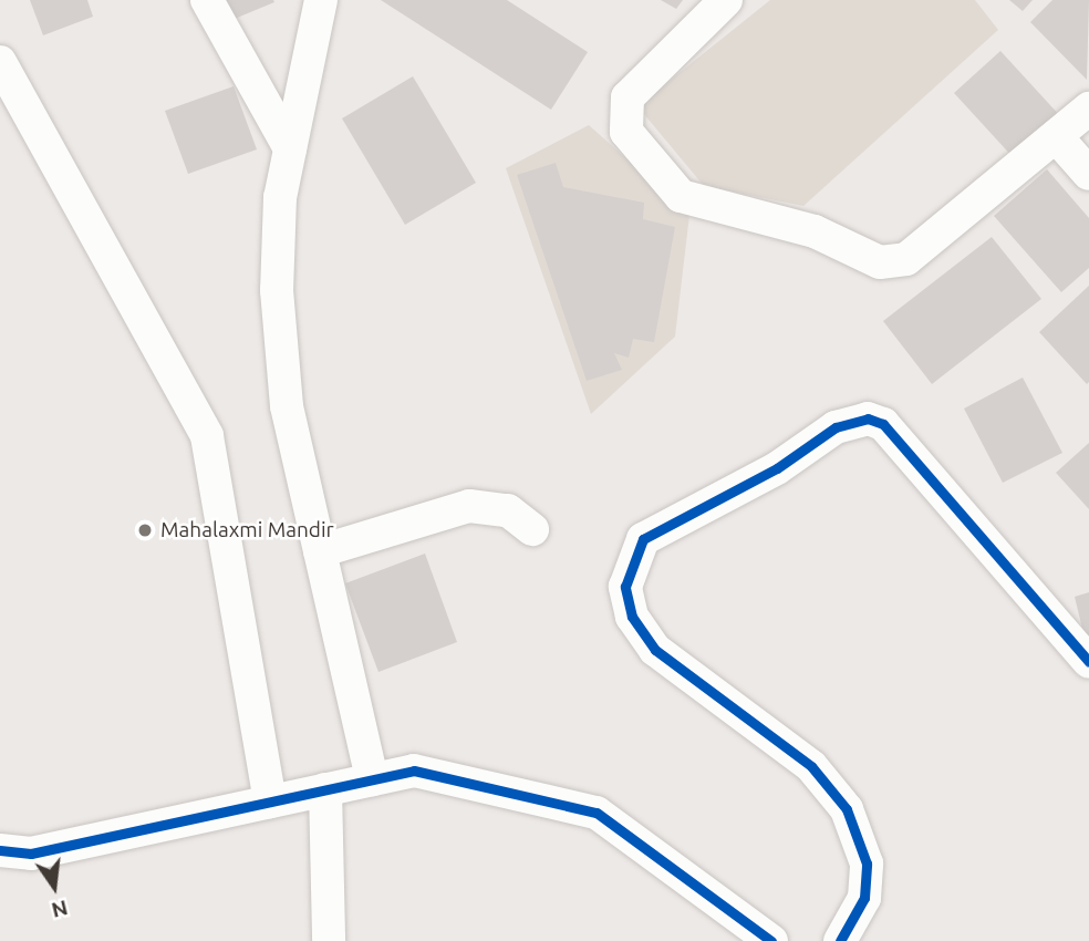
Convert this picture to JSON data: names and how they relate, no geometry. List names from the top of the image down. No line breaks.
{"places":["Mahalaxmi Mandir"],"north":"bottom"}
